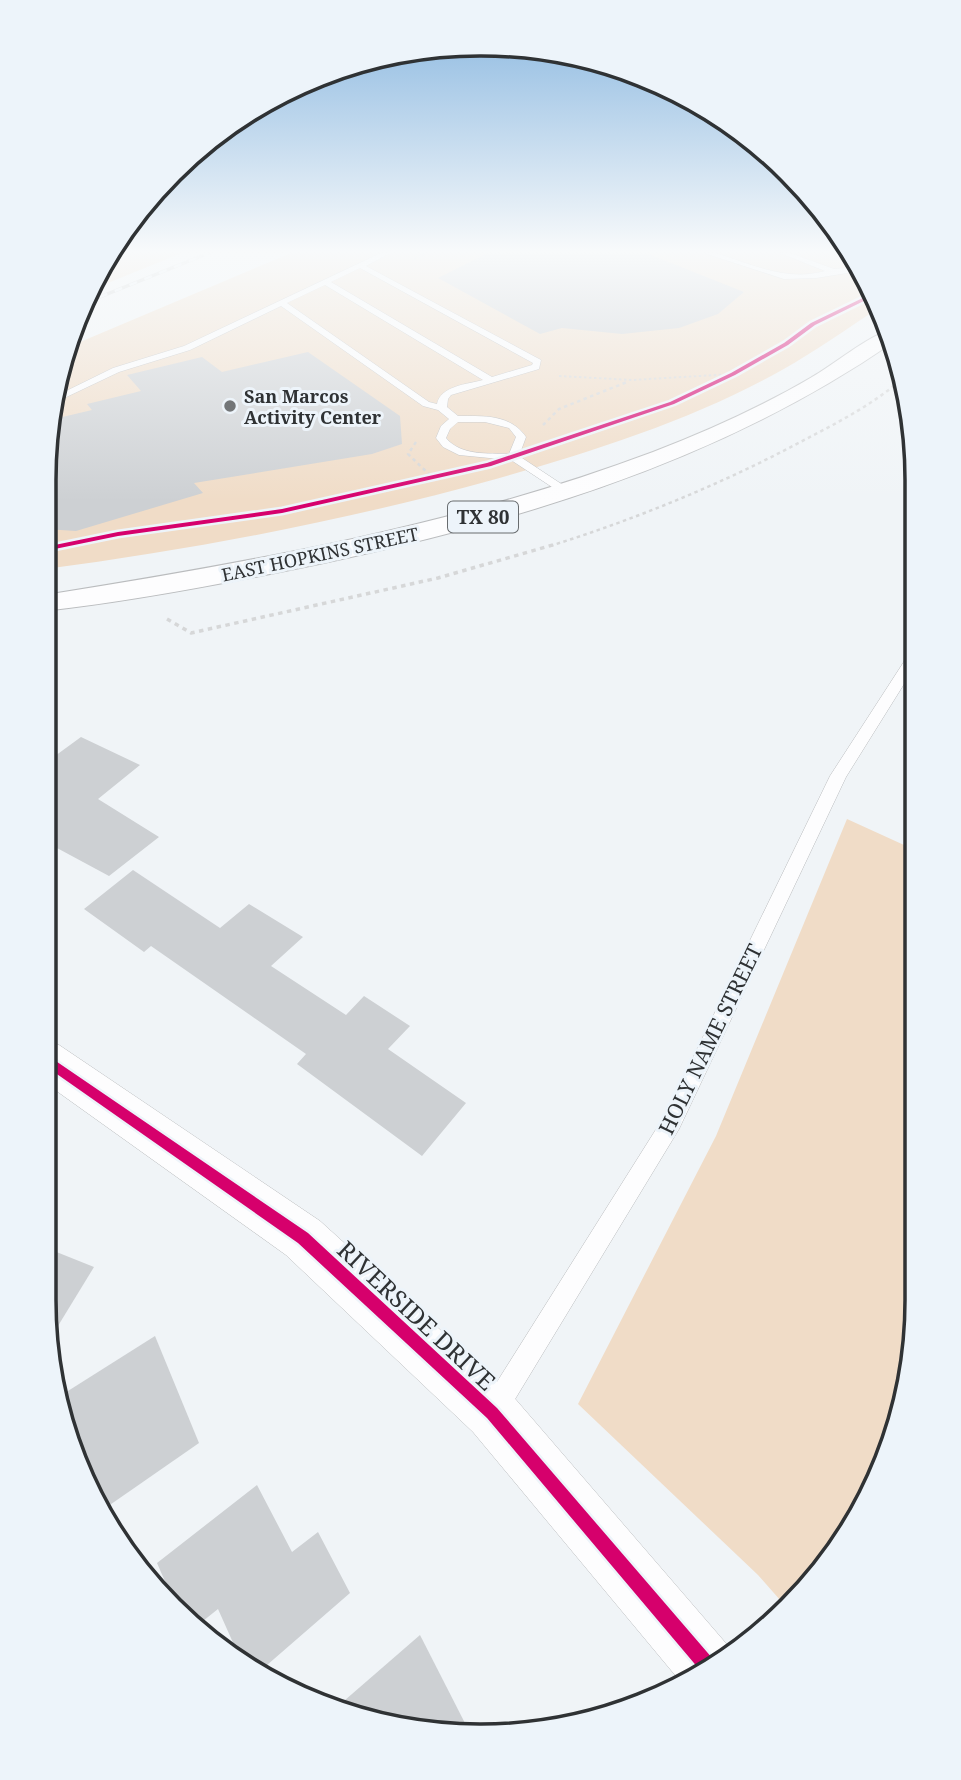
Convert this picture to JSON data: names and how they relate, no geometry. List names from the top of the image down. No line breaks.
{"streets":{"main road":["TX 80","EAST HOPKINS STREET"],"street":["RIVERSIDE DRIVE"],"lane":["HOLY NAME STREET"]},"crossings":[["HOLY NAME STREET","RIVERSIDE DRIVE"]],"places":["San Marcos Activity Center"]}
